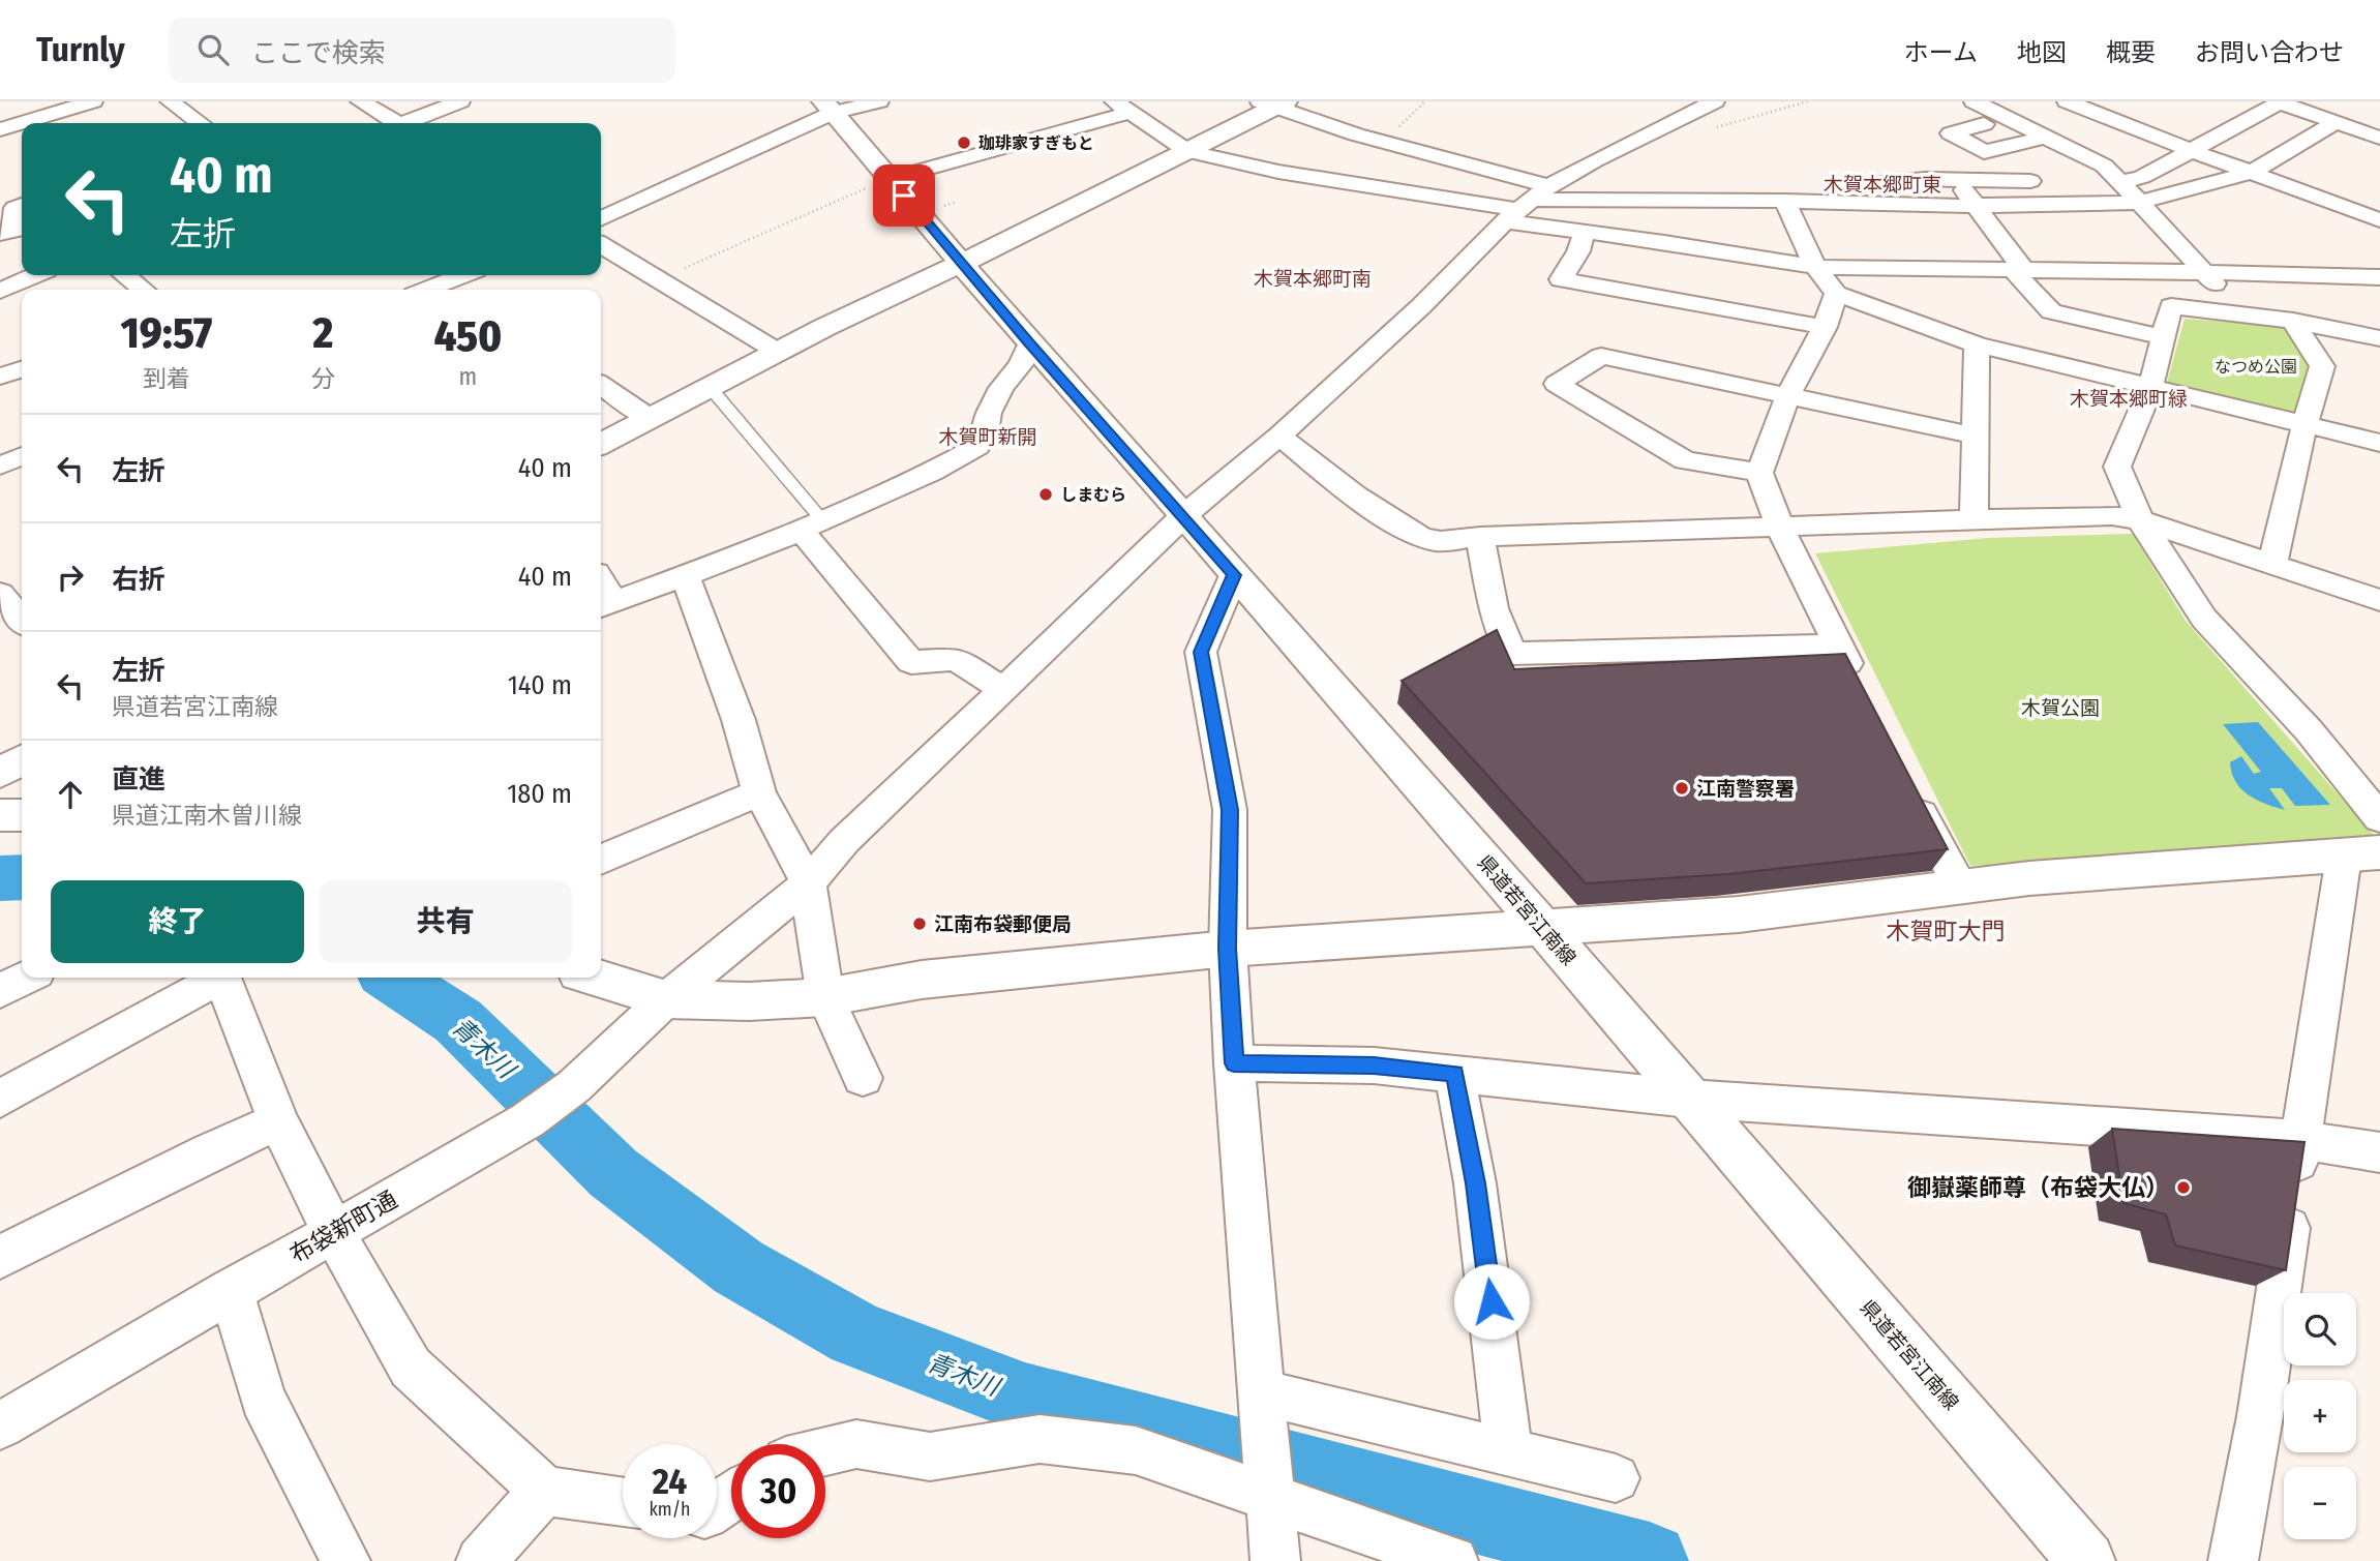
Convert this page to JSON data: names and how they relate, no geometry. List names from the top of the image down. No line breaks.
{"streets":{"street":["県道若宮江南線","布袋新町通"]},"crossings":[["県道若宮江南線","布袋新町通"]],"districts":["木賀本郷町東","木賀本郷町南","木賀本郷町緑","木賀町新開","木賀町大門"],"water":["青木川"],"parks":["なつめ公園","木賀公園"],"places":["珈琲家すぎもと","しまむら","江南警察署","江南布袋郵便局","御嶽薬師尊（布袋大仏）"],"page":{"header":"Turnly","search":"ここで検索","nav":["ホーム","地図","概要","お問い合わせ"],"turn":["40 m","左折"],"eta":["19:57","到着","2","分","450","m"],"list":[{"name":"左折","value":"40 m"},{"name":"右折","value":"40 m"},{"name":"左折","note":"県道若宮江南線","value":"140 m"},{"name":"直進","note":"県道江南木曽川線","value":"180 m"}],"buttons":["終了","共有"],"map_buttons":["+","−"],"speed":"24 km/h","limit":"30"}}
